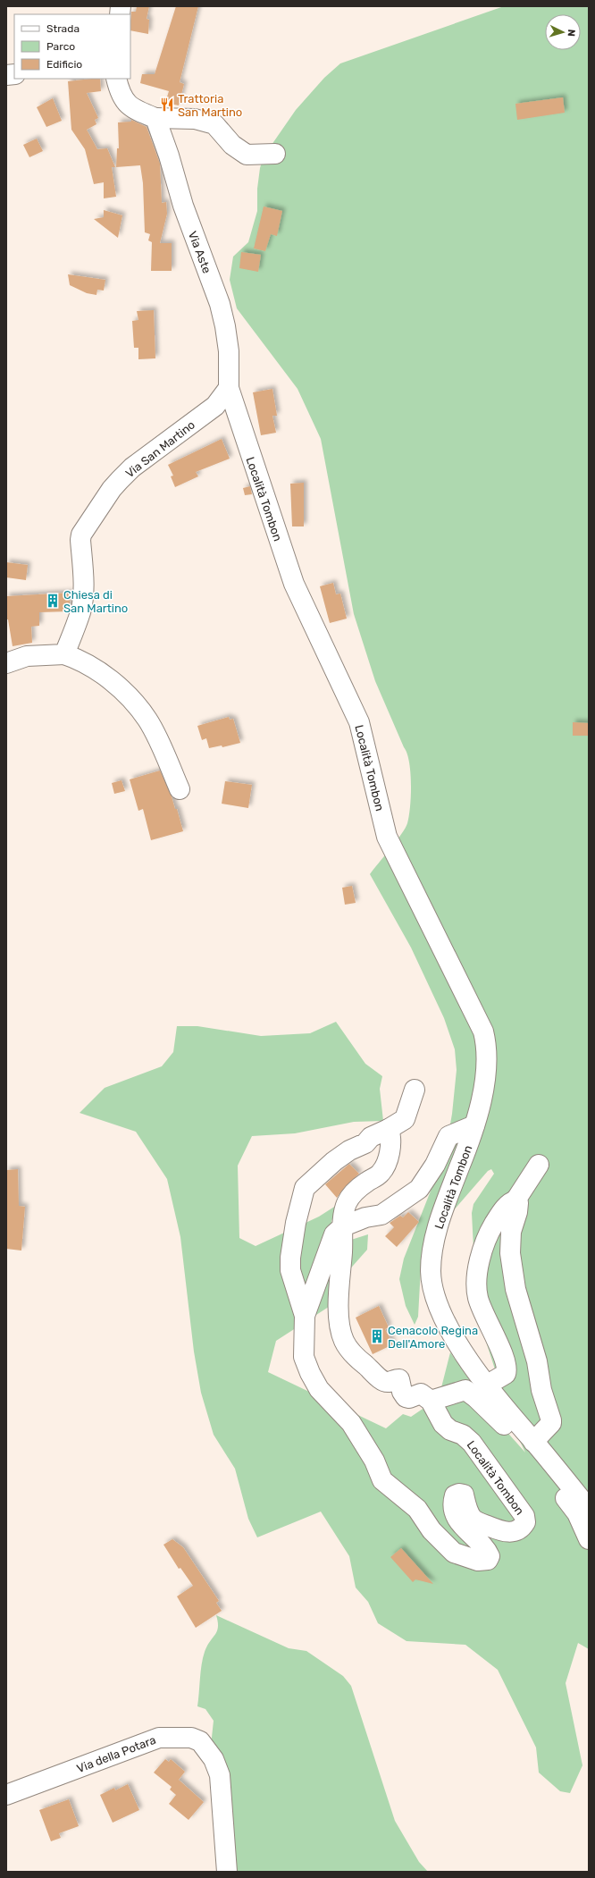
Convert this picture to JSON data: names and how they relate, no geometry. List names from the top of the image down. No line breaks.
{"streets":{"street":["Via Aste","Via San Martino","Località Tombon","Via della Potara"]},"crossings":[["Via Aste","Via San Martino"],["Via Aste","Località Tombon"],["Via San Martino","Località Tombon"]],"places":{"restaurant":["Trattoria San Martino"],"building":["Chiesa di San Martino","Cenacolo Regina Dell'Amore"]},"legend":["Strada","Parco","Edificio"],"north":"right"}
